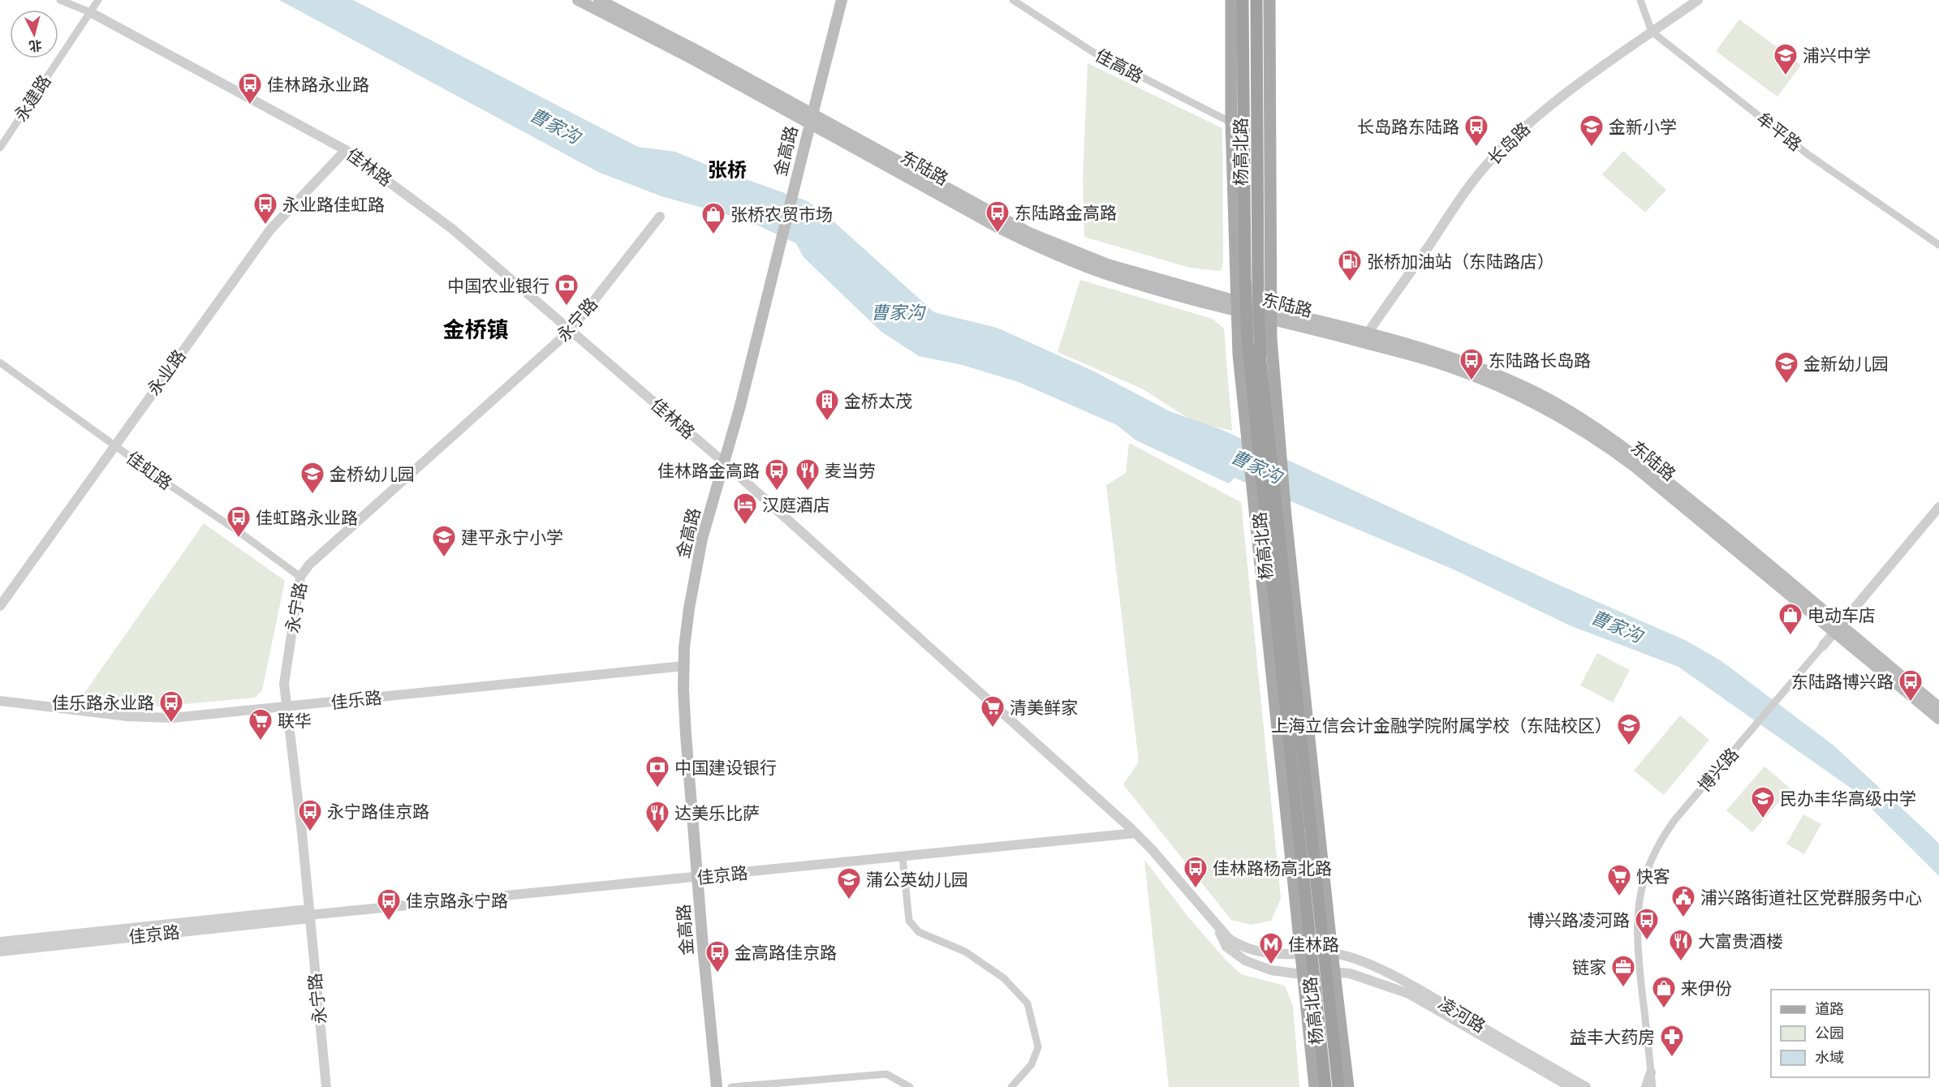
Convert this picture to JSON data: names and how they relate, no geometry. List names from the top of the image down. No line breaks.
{"streets":{"highway":["杨高北路"],"main road":["金高路","东陆路"],"street":["佳高路","永建路","牟平路","长岛路","佳林路","永宁路","永业路","佳虹路","佳乐路","博兴路","佳京路","凌河路"]},"crossings":[["佳高路","杨高北路"],["永建路","佳林路"],["牟平路","长岛路"],["长岛路","东陆路"],["金高路","佳林路"],["金高路","东陆路"],["金高路","佳乐路"],["金高路","佳京路"],["杨高北路","佳林路"],["杨高北路","东陆路"],["杨高北路","凌河路"],["佳林路","永宁路"],["佳林路","永业路"],["佳林路","佳京路"],["佳林路","凌河路"],["东陆路","博兴路"],["永宁路","佳虹路"],["永宁路","佳乐路"],["永宁路","佳京路"],["永业路","佳虹路"]],"districts":["张桥","金桥镇"],"water":["曹家沟"],"places":{"school or university":["浦兴中学","金新小学","金新幼儿园","金桥幼儿园","建平永宁小学","上海立信会计金融学院附属学校（东陆校区）","民办丰华高级中学","蒲公英幼儿园"],"bus stop":["佳林路永业路","长岛路东陆路","永业路佳虹路","东陆路金高路","东陆路长岛路","佳林路金高路","佳虹路永业路","东陆路博兴路","佳乐路永业路","永宁路佳京路","佳林路杨高北路","佳京路永宁路","博兴路凌河路","金高路佳京路"],"shop":["张桥农贸市场","电动车店","来伊份"],"fuel station":["张桥加油站（东陆路店）"],"bank":["中国农业银行","中国建设银行"],"building":["金桥太茂"],"restaurant":["麦当劳","达美乐比萨","大富贵酒楼"],"hotel":["汉庭酒店"],"supermarket":["清美鲜家","联华","快客"],"public building":["浦兴路街道社区党群服务中心"],"metro station":["佳林路"],"office":["链家"],"pharmacy":["益丰大药房"]},"legend":["道路","公园","水域"],"north":"bottom"}
